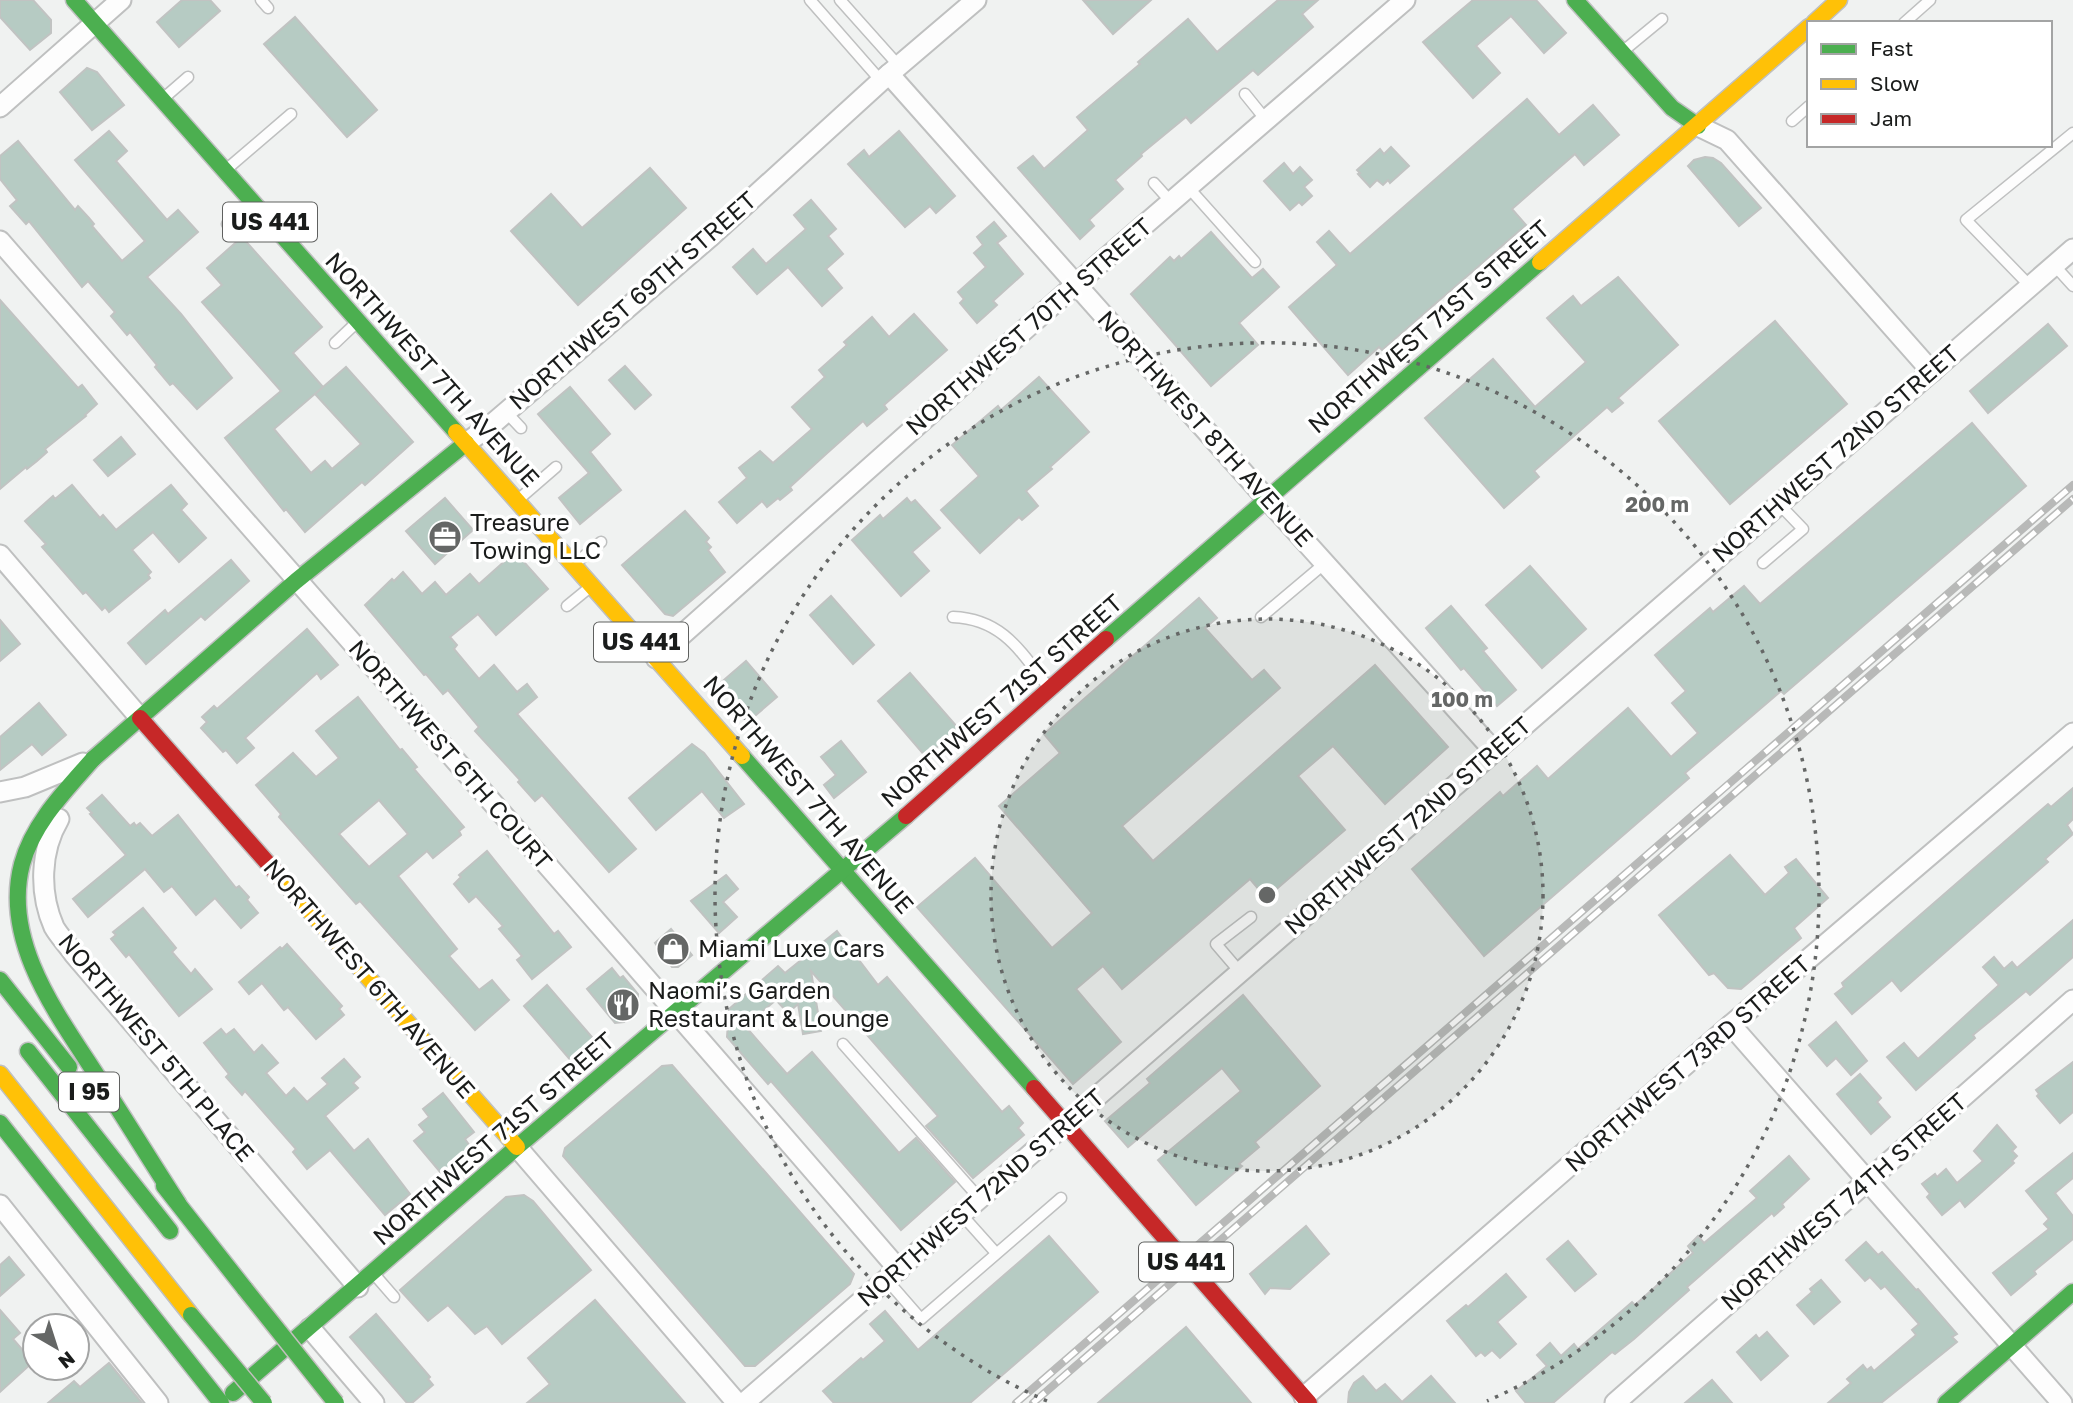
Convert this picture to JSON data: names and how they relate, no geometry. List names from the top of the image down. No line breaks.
{"streets":{"main road":["US 441","NORTHWEST 69TH STREET","NORTHWEST 71ST STREET","NORTHWEST 7TH AVENUE","NORTHWEST 6TH AVENUE","I 95"],"street":["NORTHWEST 70TH STREET","NORTHWEST 8TH AVENUE","NORTHWEST 72ND STREET","NORTHWEST 6TH COURT","NORTHWEST 5TH PLACE","NORTHWEST 73RD STREET","NORTHWEST 74TH STREET"]},"crossings":[["NORTHWEST 69TH STREET","NORTHWEST 7TH AVENUE"],["NORTHWEST 69TH STREET","NORTHWEST 8TH AVENUE"],["NORTHWEST 69TH STREET","NORTHWEST 6TH COURT"],["NORTHWEST 69TH STREET","NORTHWEST 6TH AVENUE"],["NORTHWEST 69TH STREET","NORTHWEST 5TH PLACE"],["NORTHWEST 69TH STREET","I 95"],["NORTHWEST 70TH STREET","NORTHWEST 7TH AVENUE"],["NORTHWEST 70TH STREET","NORTHWEST 8TH AVENUE"],["NORTHWEST 71ST STREET","NORTHWEST 7TH AVENUE"],["NORTHWEST 71ST STREET","NORTHWEST 8TH AVENUE"],["NORTHWEST 71ST STREET","NORTHWEST 6TH COURT"],["NORTHWEST 71ST STREET","NORTHWEST 6TH AVENUE"],["NORTHWEST 71ST STREET","NORTHWEST 5TH PLACE"],["NORTHWEST 7TH AVENUE","NORTHWEST 72ND STREET"],["NORTHWEST 7TH AVENUE","NORTHWEST 73RD STREET"],["NORTHWEST 8TH AVENUE","NORTHWEST 72ND STREET"],["NORTHWEST 72ND STREET","NORTHWEST 6TH COURT"]],"places":{"office":["Treasure Towing LLC"],"shop":["Miami Luxe Cars"],"restaurant":["Naomi’s Garden Restaurant & Lounge"]},"legend":["Fast","Slow","Jam"],"north":"bottom right","rings":["200 m","100 m"]}
